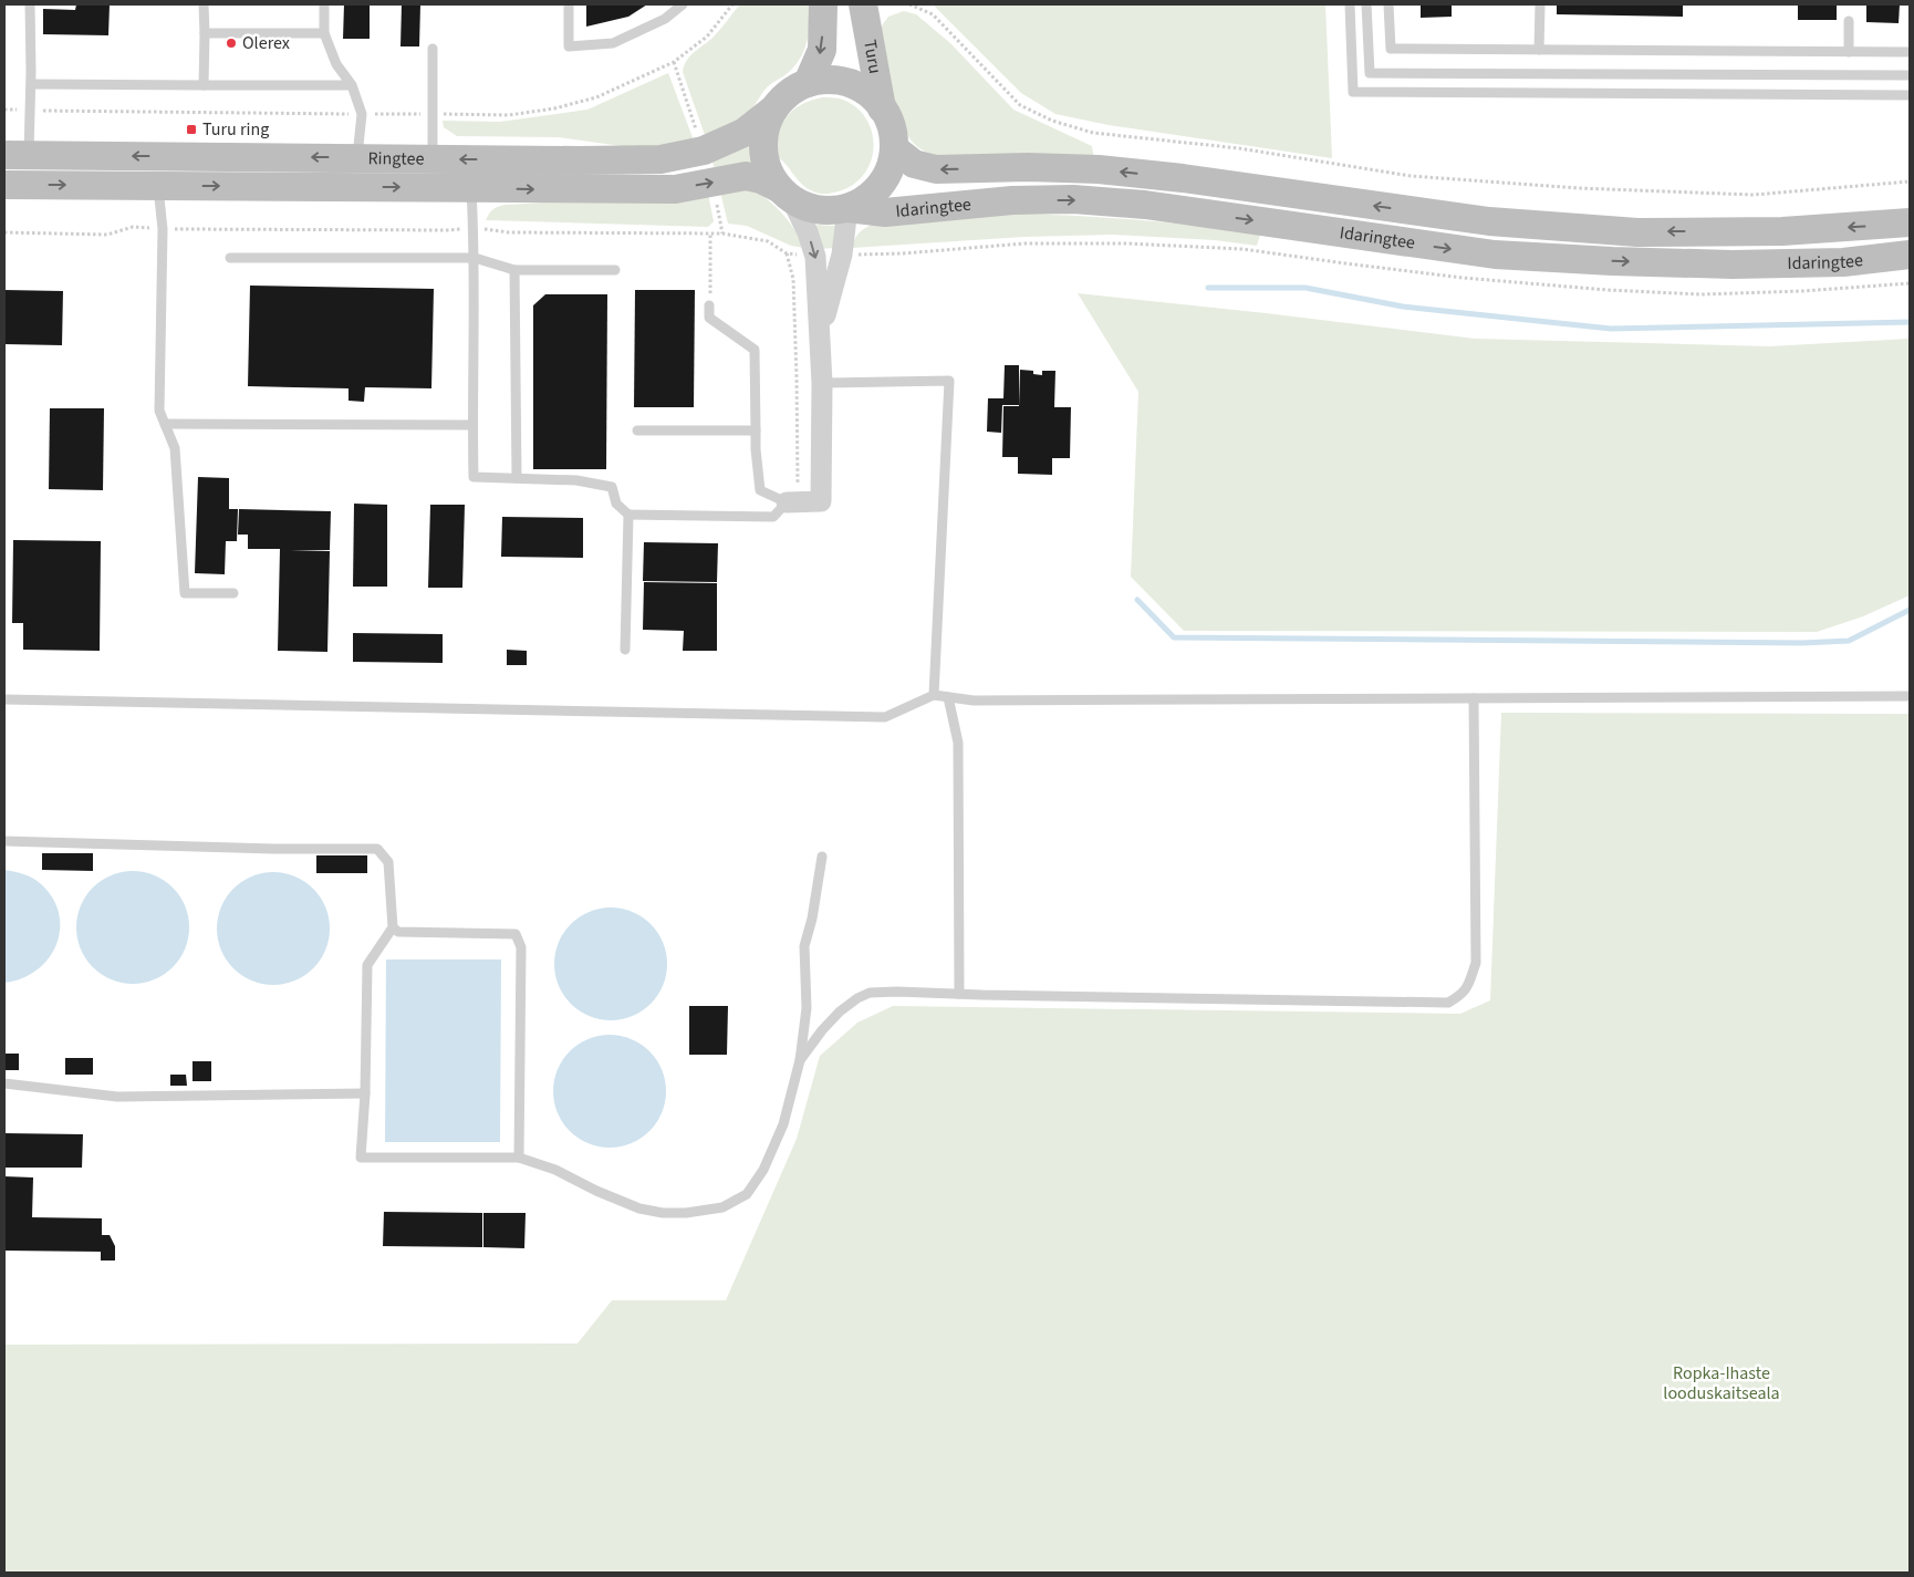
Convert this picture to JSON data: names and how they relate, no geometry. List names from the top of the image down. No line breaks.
{"streets":{"main road":["Turu","Ringtee","Idaringtee"]},"crossings":[["Turu","Ringtee"],["Turu","Idaringtee"],["Ringtee","Idaringtee"]],"parks":["Ropka-Ihaste looduskaitseala"],"places":{"other":["Olerex"],"transit":["Turu ring"]}}
